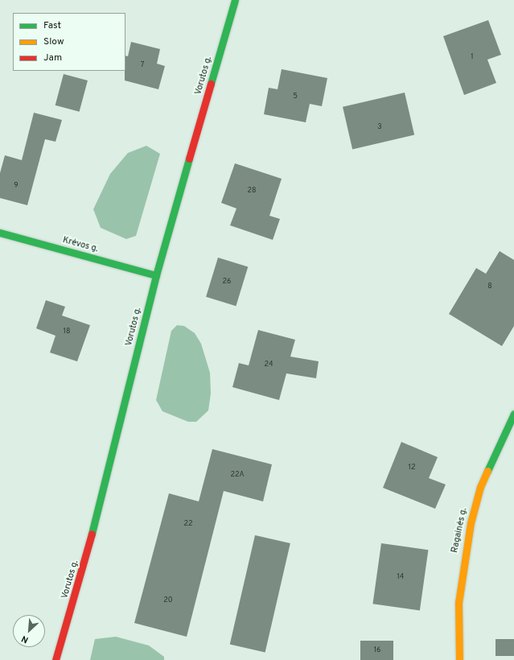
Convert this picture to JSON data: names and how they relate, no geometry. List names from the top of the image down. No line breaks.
{"streets":{"street":["Vorutos g.","Krėvos g.","Ragainės g."]},"crossings":[["Vorutos g.","Krėvos g."]],"house_numbers":["1","7","5","3","9","28","26","8","18","24","12","22A","22","14","20","16"],"legend":["Fast","Slow","Jam"],"north":"bottom left"}
